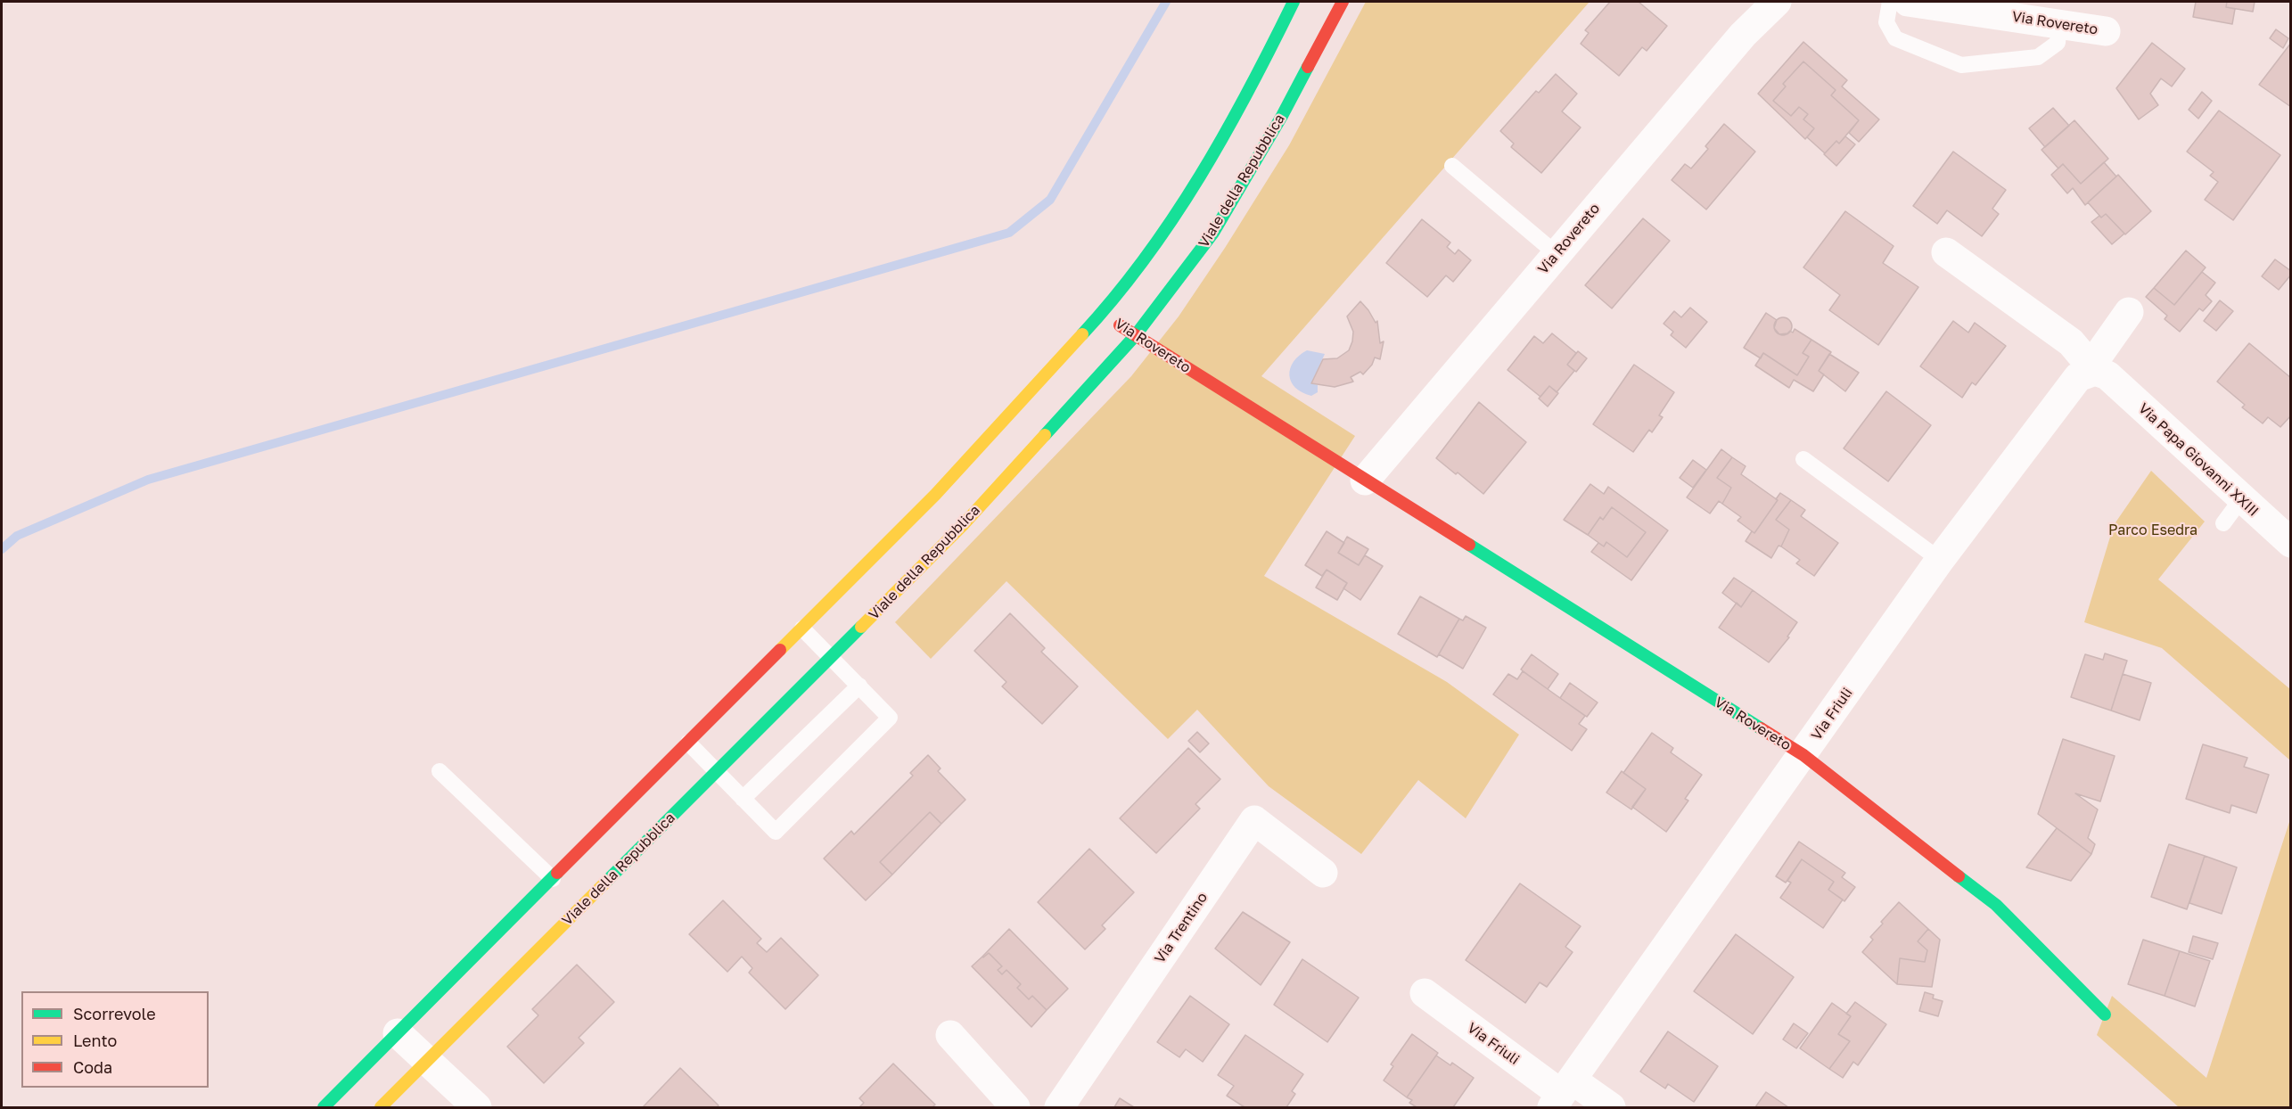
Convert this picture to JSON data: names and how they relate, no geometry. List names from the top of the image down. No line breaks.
{"streets":{"street":["Via Rovereto","Viale della Repubblica","Via Papa Giovanni XXIII","Via Friuli","Via Trentino"]},"crossings":[["Via Rovereto","Viale della Repubblica"],["Via Rovereto","Via Friuli"],["Via Papa Giovanni XXIII","Via Friuli"]],"parks":["Parco Esedra"],"legend":["Scorrevole","Lento","Coda"]}
